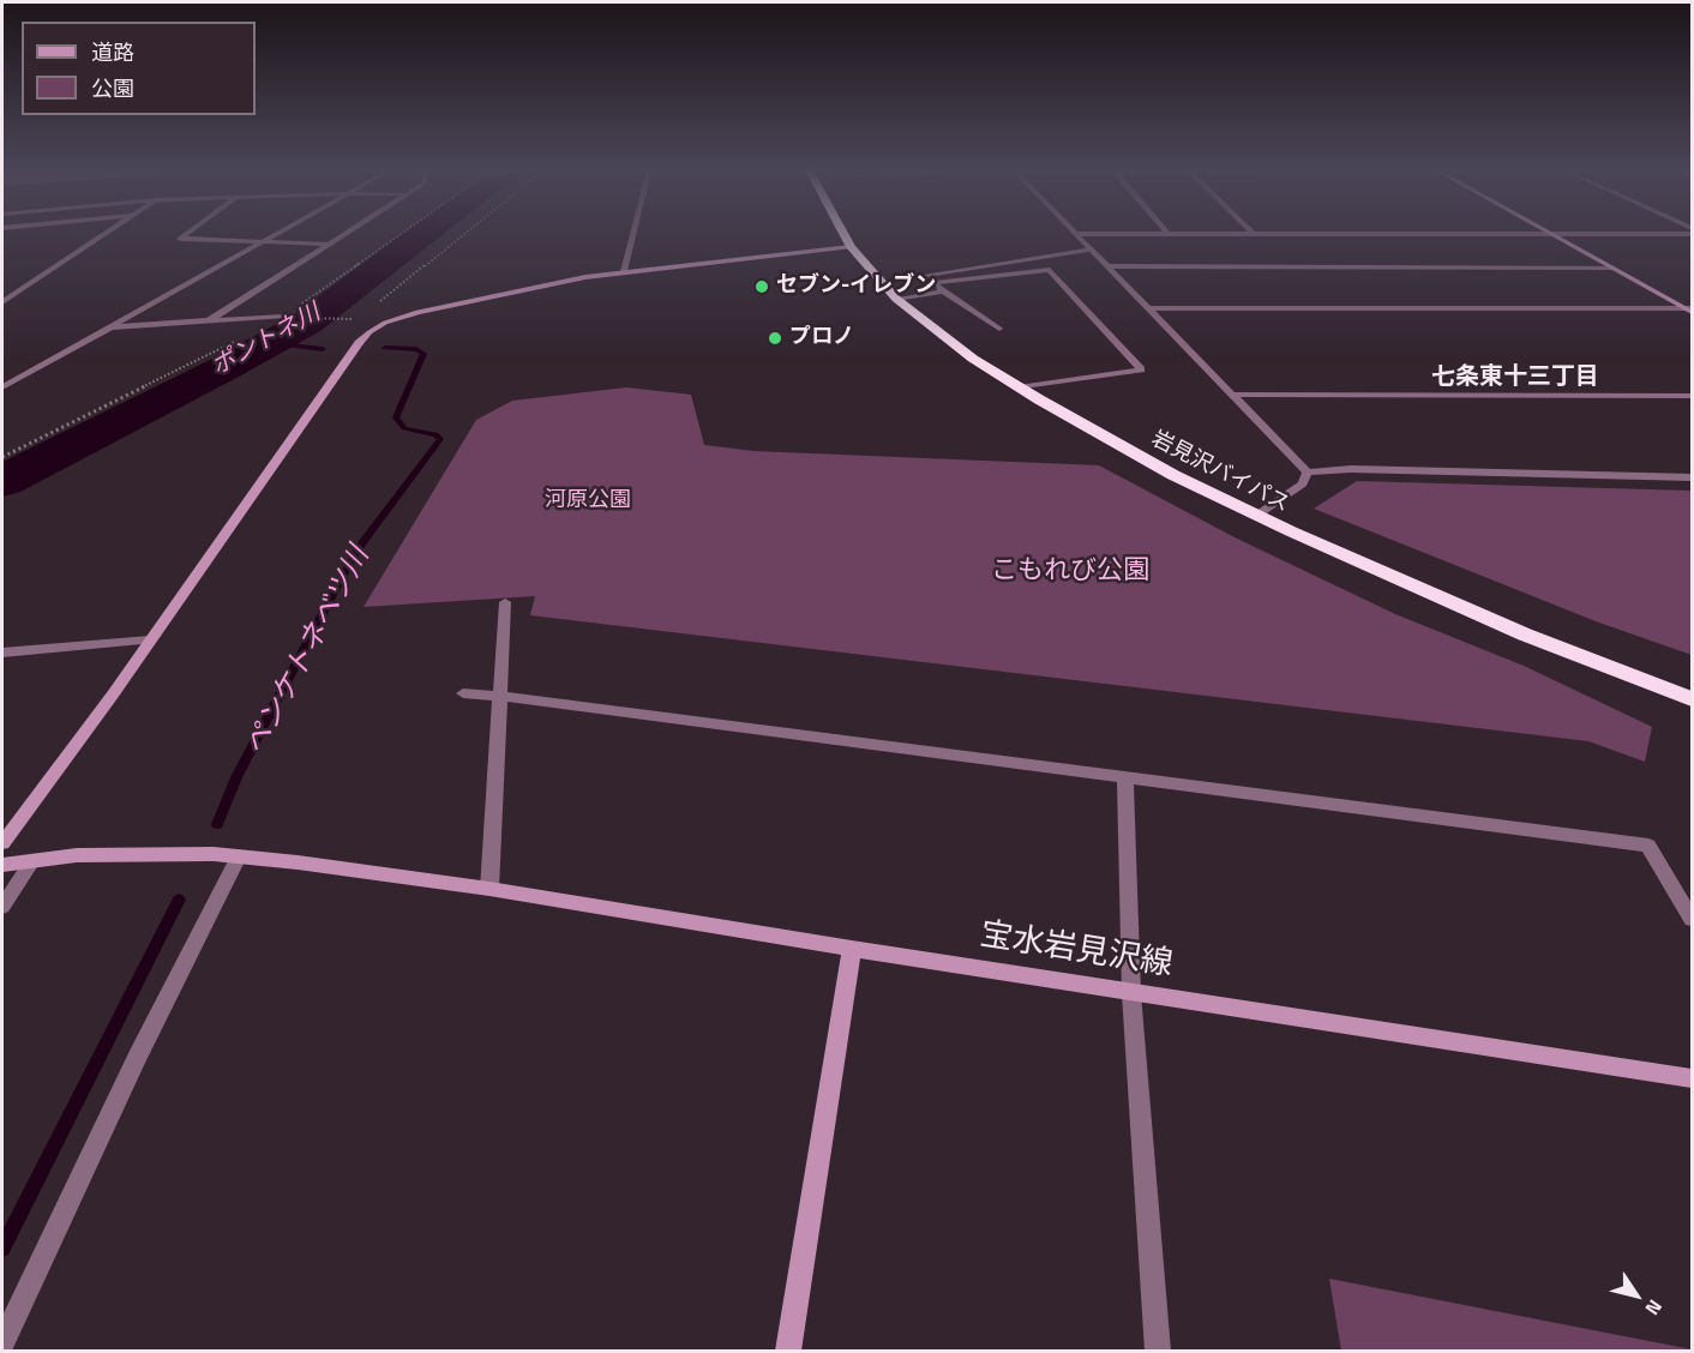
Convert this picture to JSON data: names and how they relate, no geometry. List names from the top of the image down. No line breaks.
{"streets":{"highway":["岩見沢バイパス"],"street":["宝水岩見沢線"]},"districts":["七条東十三丁目"],"water":["ポントネ川","ペンケトネベツ川"],"parks":["河原公園","こもれび公園"],"places":["セブン-イレブン","プロノ"],"legend":["道路","公園"],"north":"bottom right"}
